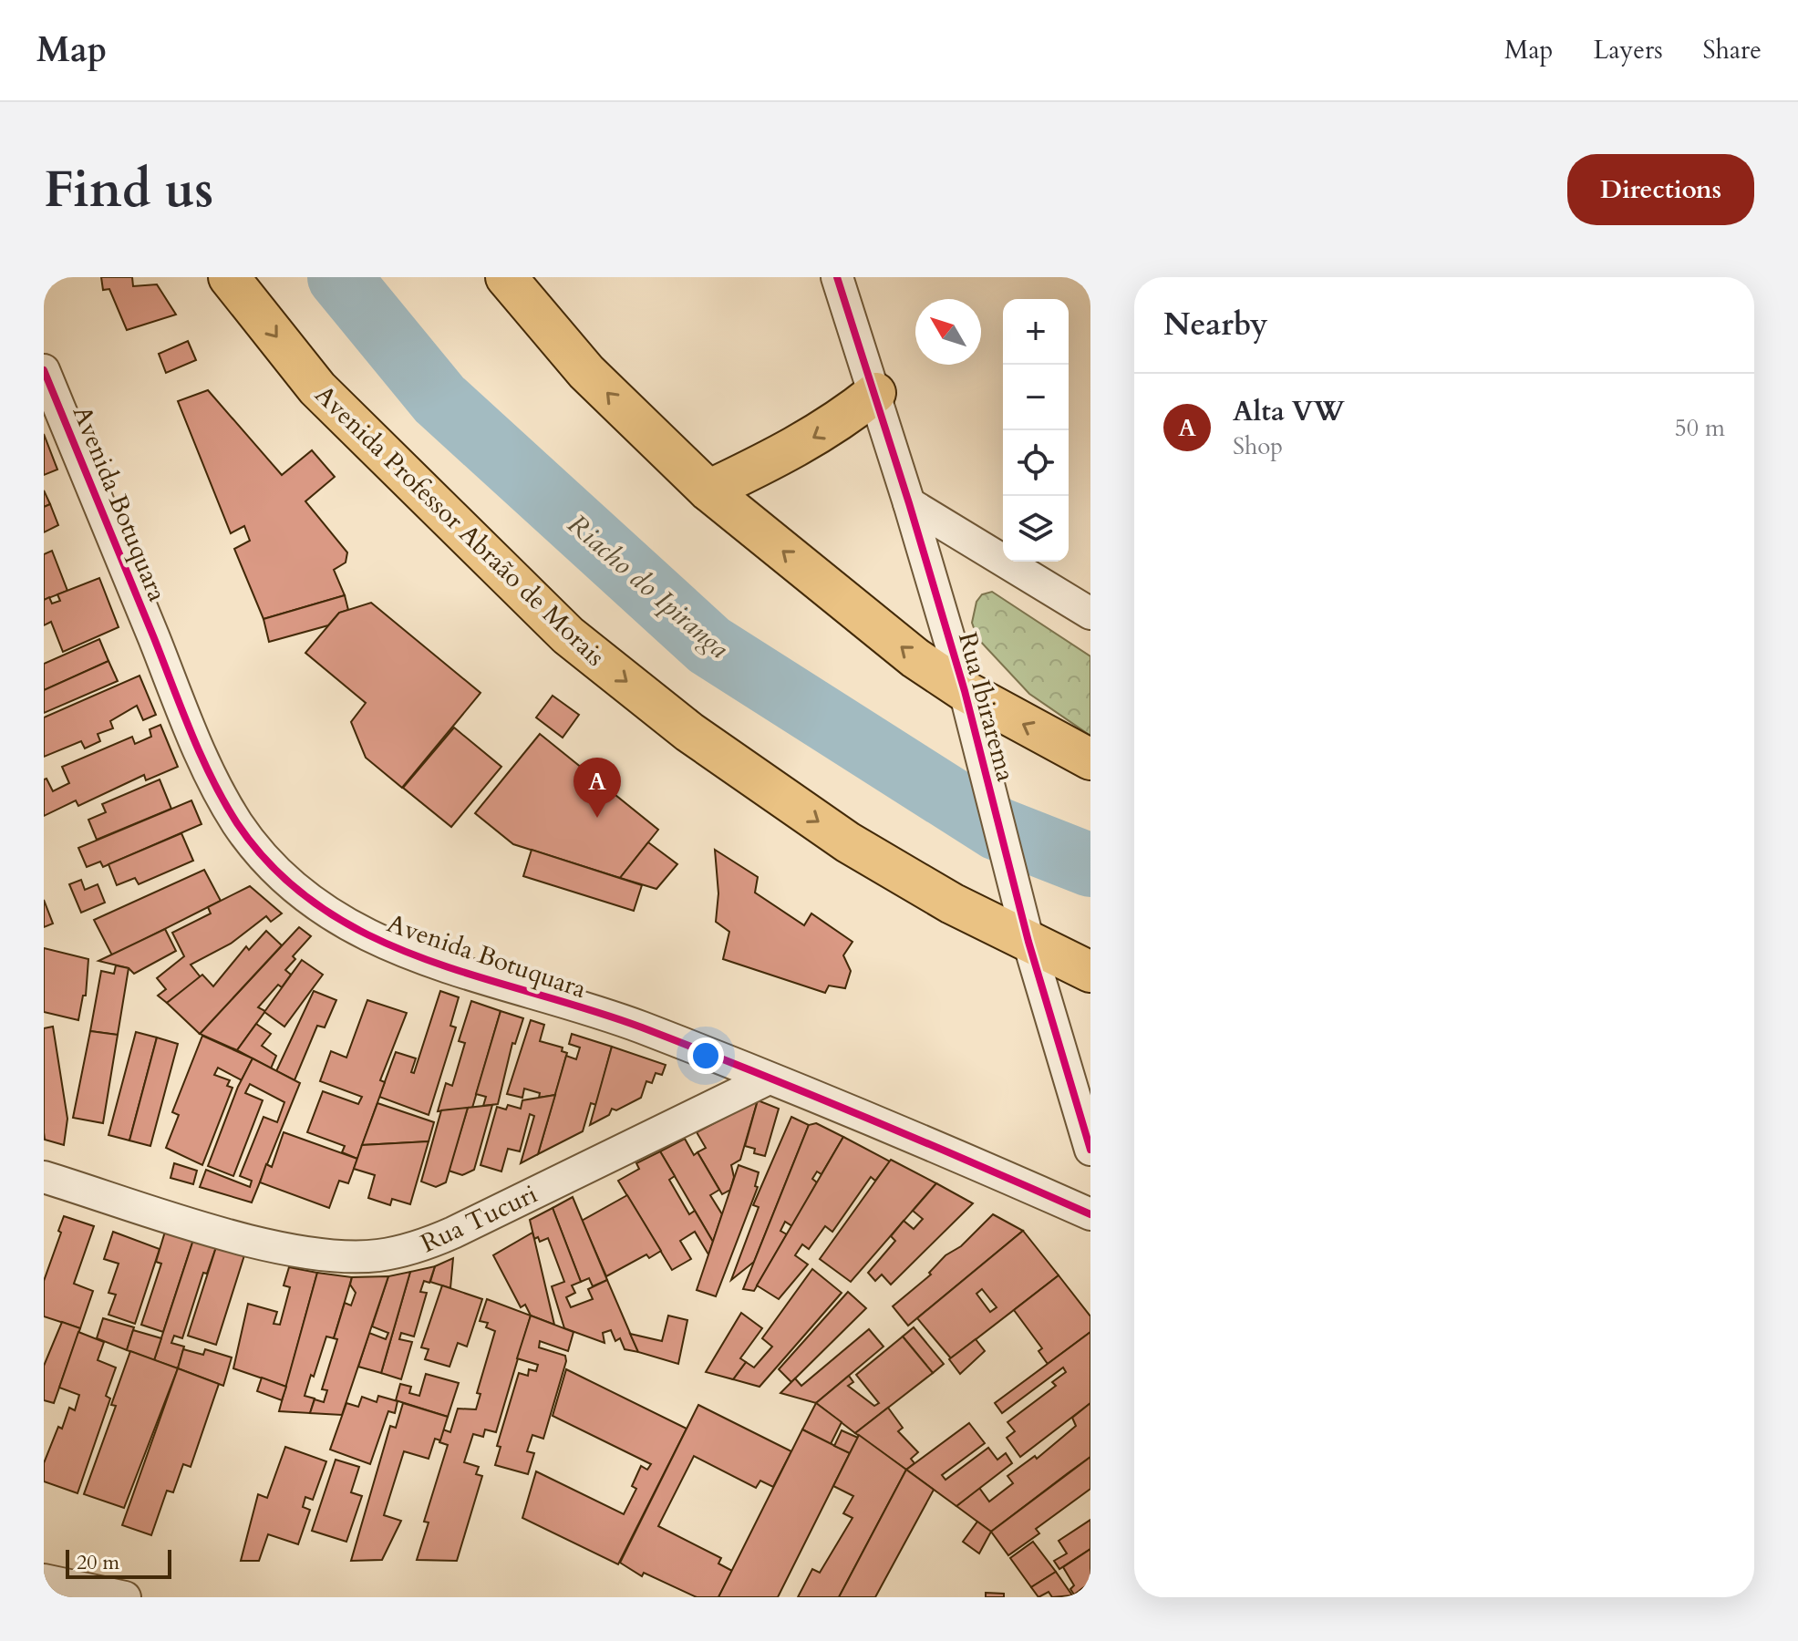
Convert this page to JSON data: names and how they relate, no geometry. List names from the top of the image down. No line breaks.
{"streets":{"main road":["Avenida Professor Abraão de Morais"],"street":["Avenida Botuquara","Rua Ibirarema","Rua Tucuri"]},"crossings":[["Avenida Botuquara","Rua Tucuri"],["Avenida Professor Abraão de Morais","Rua Ibirarema"]],"water":["Riacho do Ipiranga"],"scale_bar":"20 m","north":"top left","page":{"header":"Map","nav":["Map","Layers","Share"],"buttons":"Directions","title":"Find us","heading":"Nearby","map_buttons":["+","−"],"list":[{"mark":"A","name":"Alta VW","note":"Shop","value":"50 m"}],"pins":"A","scale":"20 m"}}
